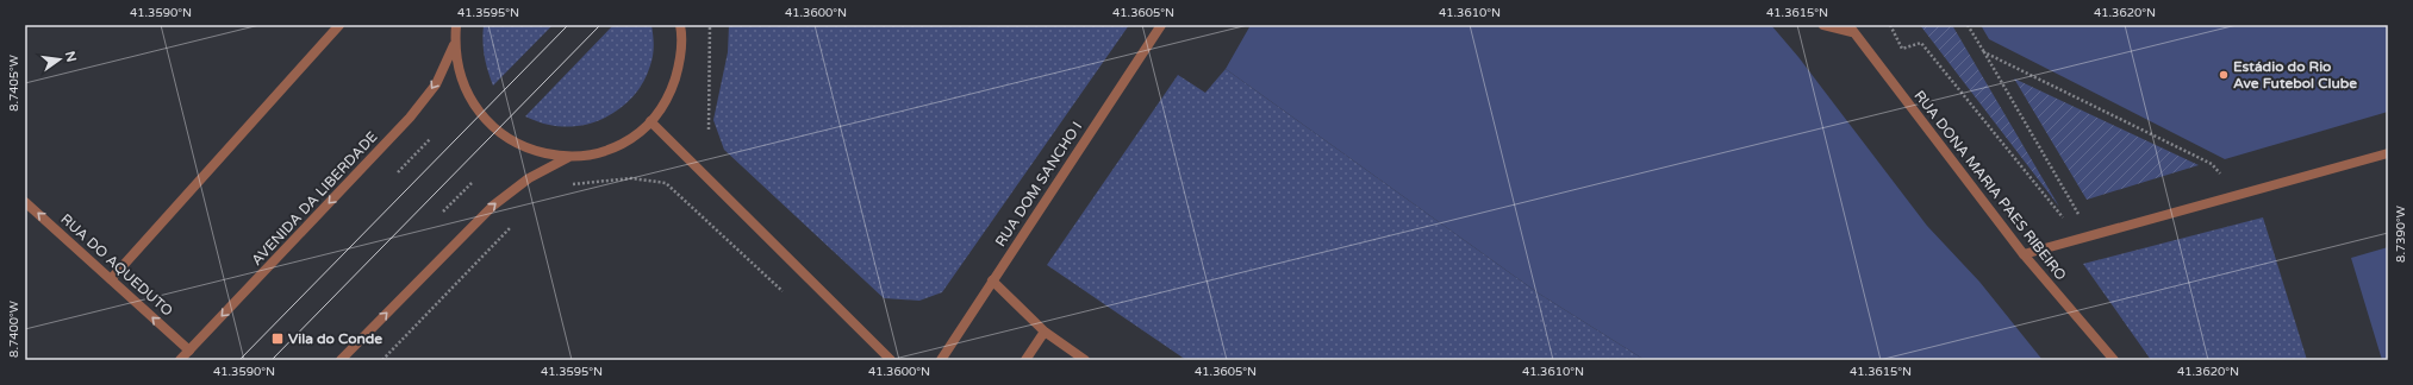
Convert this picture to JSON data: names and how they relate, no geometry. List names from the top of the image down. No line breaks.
{"streets":{"street":["RUA DOM SANCHO I","RUA DONA MARIA PAES RIBEIRO","AVENIDA DA LIBERDADE","RUA DO AQUEDUTO"]},"crossings":[["AVENIDA DA LIBERDADE","RUA DO AQUEDUTO"]],"one_way":["AVENIDA DA LIBERDADE","RUA DO AQUEDUTO"],"places":{"other":["Estádio do Rio Ave Futebol Clube"],"transit":["Vila do Conde"]},"north":"right","coordinates":["41.3590°N","41.3595°N","41.3600°N","41.3605°N","41.3610°N","41.3615°N","41.3620°N","8.7405°W","8.7390°W","8.7400°W"]}
